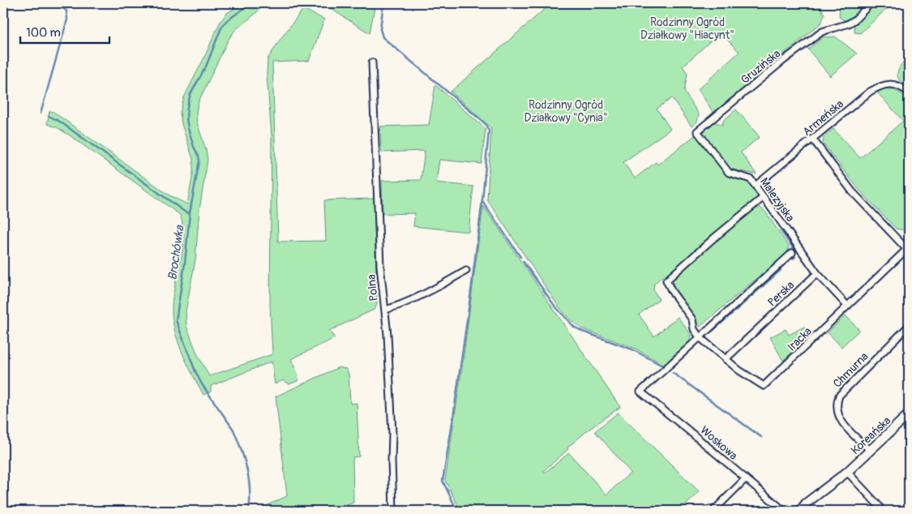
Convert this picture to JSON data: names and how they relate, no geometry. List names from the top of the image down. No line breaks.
{"streets":{"street":["Gruzińska","Armeńska","Malezyjska","Polna","Perska","Iracka","Chmurna","Koreańska","Woskowa"]},"crossings":[["Gruzińska","Malezyjska"],["Armeńska","Malezyjska"],["Malezyjska","Perska"],["Perska","Iracka"],["Iracka","Woskowa"],["Chmurna","Koreańska"]],"water":["Brochówka"],"parks":["Rodzinny Ogród Działkowy \"Hiacynt\"","Rodzinny Ogród Działkowy \"Cynia\""],"scale_bar":"100 m"}
